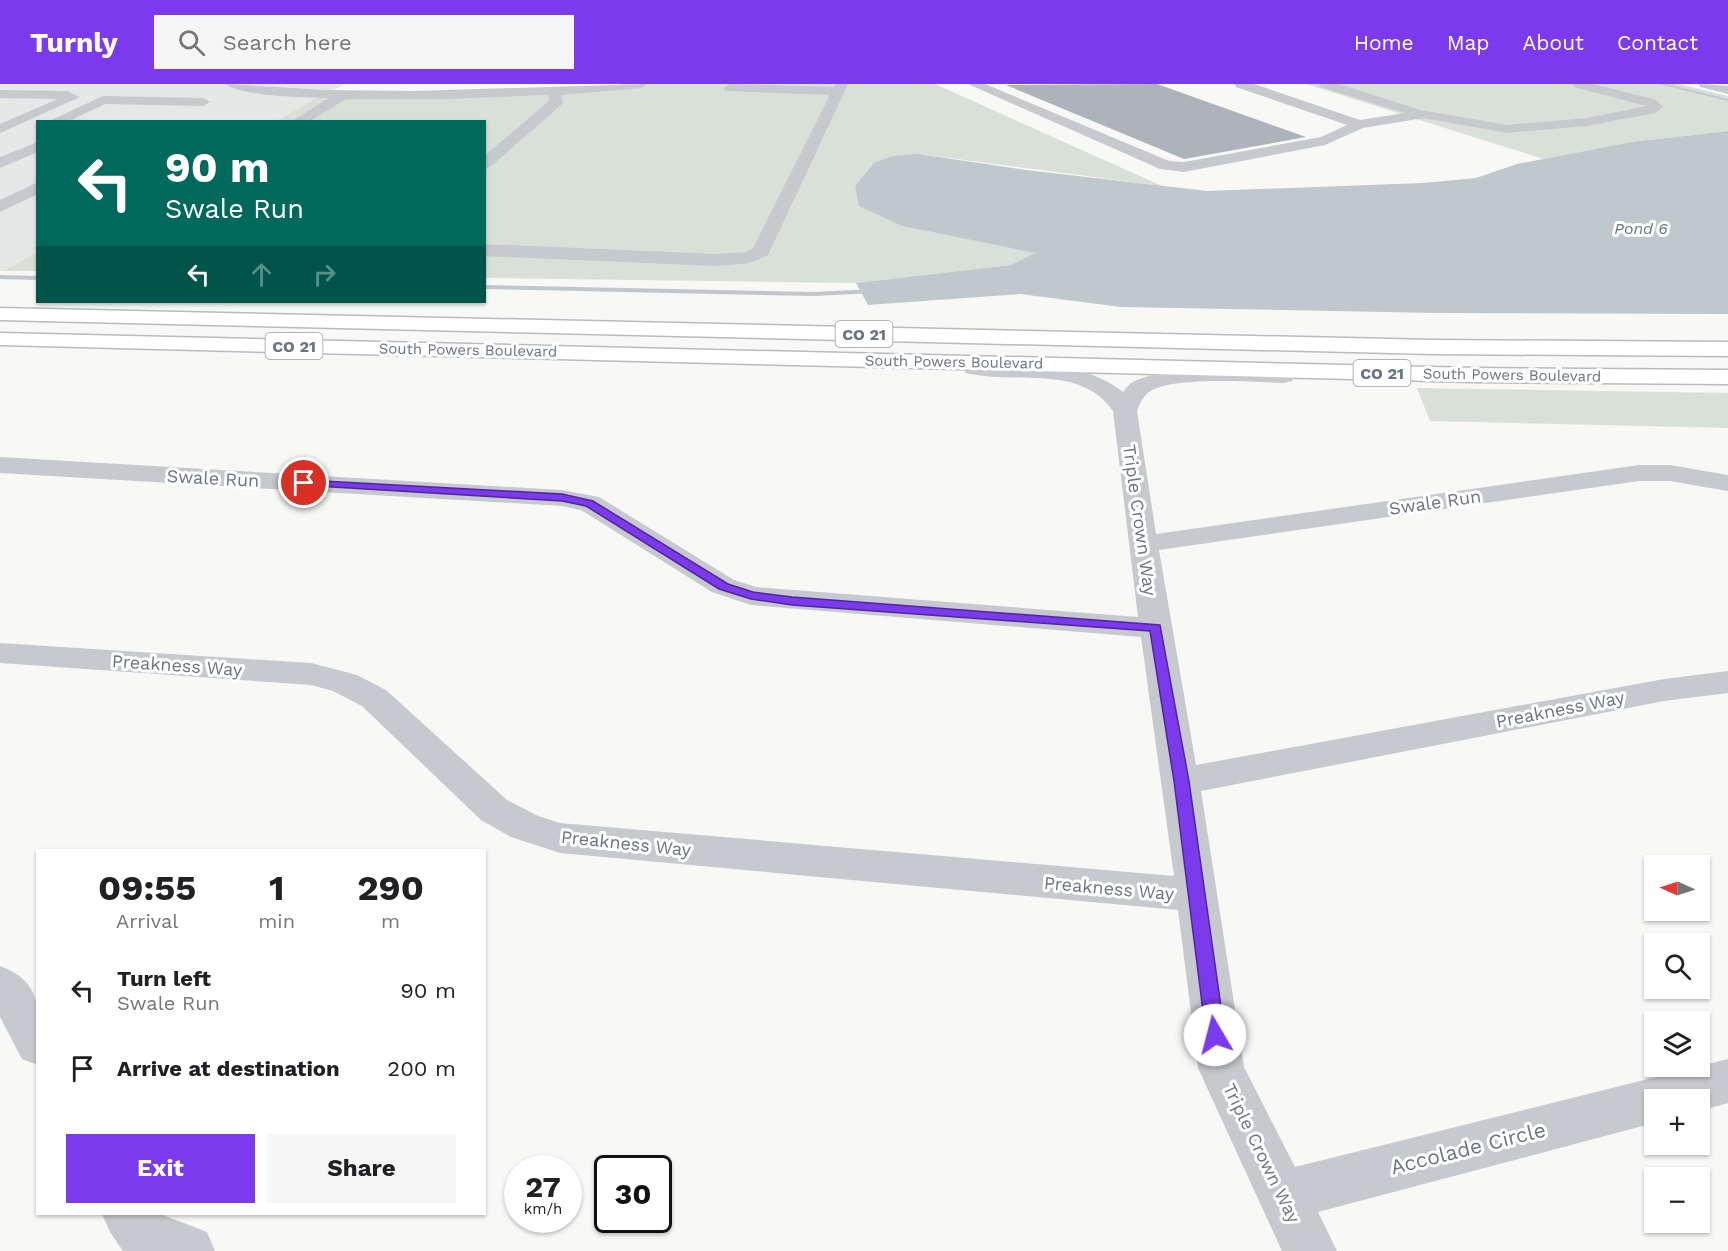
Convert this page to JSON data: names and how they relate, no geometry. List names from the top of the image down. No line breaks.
{"streets":{"highway":["CO 21","South Powers Boulevard"],"street":["Swale Run","Triple Crown Way","Preakness Way","Accolade Circle"]},"crossings":[["Swale Run","Triple Crown Way"],["Triple Crown Way","Preakness Way"],["Triple Crown Way","Accolade Circle"]],"water":["Pond 6"],"north":"left","page":{"header":"Turnly","search":"Search here","nav":["Home","Map","About","Contact"],"turn":["90 m","Swale Run"],"eta":["09:55","Arrival","1","min","290","m"],"map_buttons":["+","−"],"list":[{"name":"Turn left","note":"Swale Run","value":"90 m"},{"name":"Arrive at destination","value":"200 m"}],"buttons":["Exit","Share"],"speed":"27 km/h","limit":"30"}}
